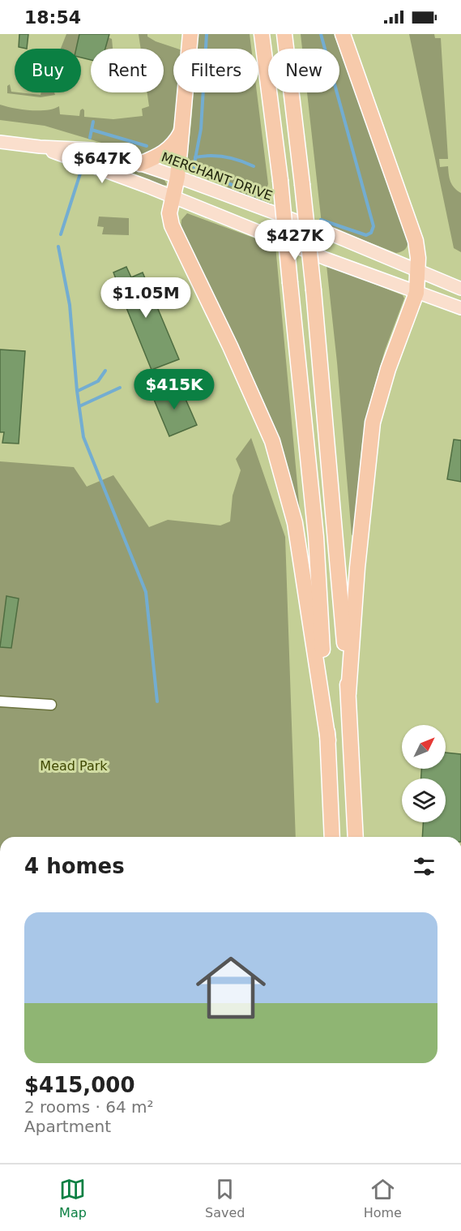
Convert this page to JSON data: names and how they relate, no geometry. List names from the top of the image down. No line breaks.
{"streets":{"main road":["MERCHANT DRIVE"]},"parks":["Mead Park"],"north":"top right","page":{"status":"18:54","chip":["Buy","Rent","Filters","New"],"price":["$647K","$427K","$1.05M","$415K"],"heading":"4 homes","list":[{"name":"$415,000","note":"2 rooms · 64 m² · Apartment"}],"tabs":["Map","Saved","Home"]}}
